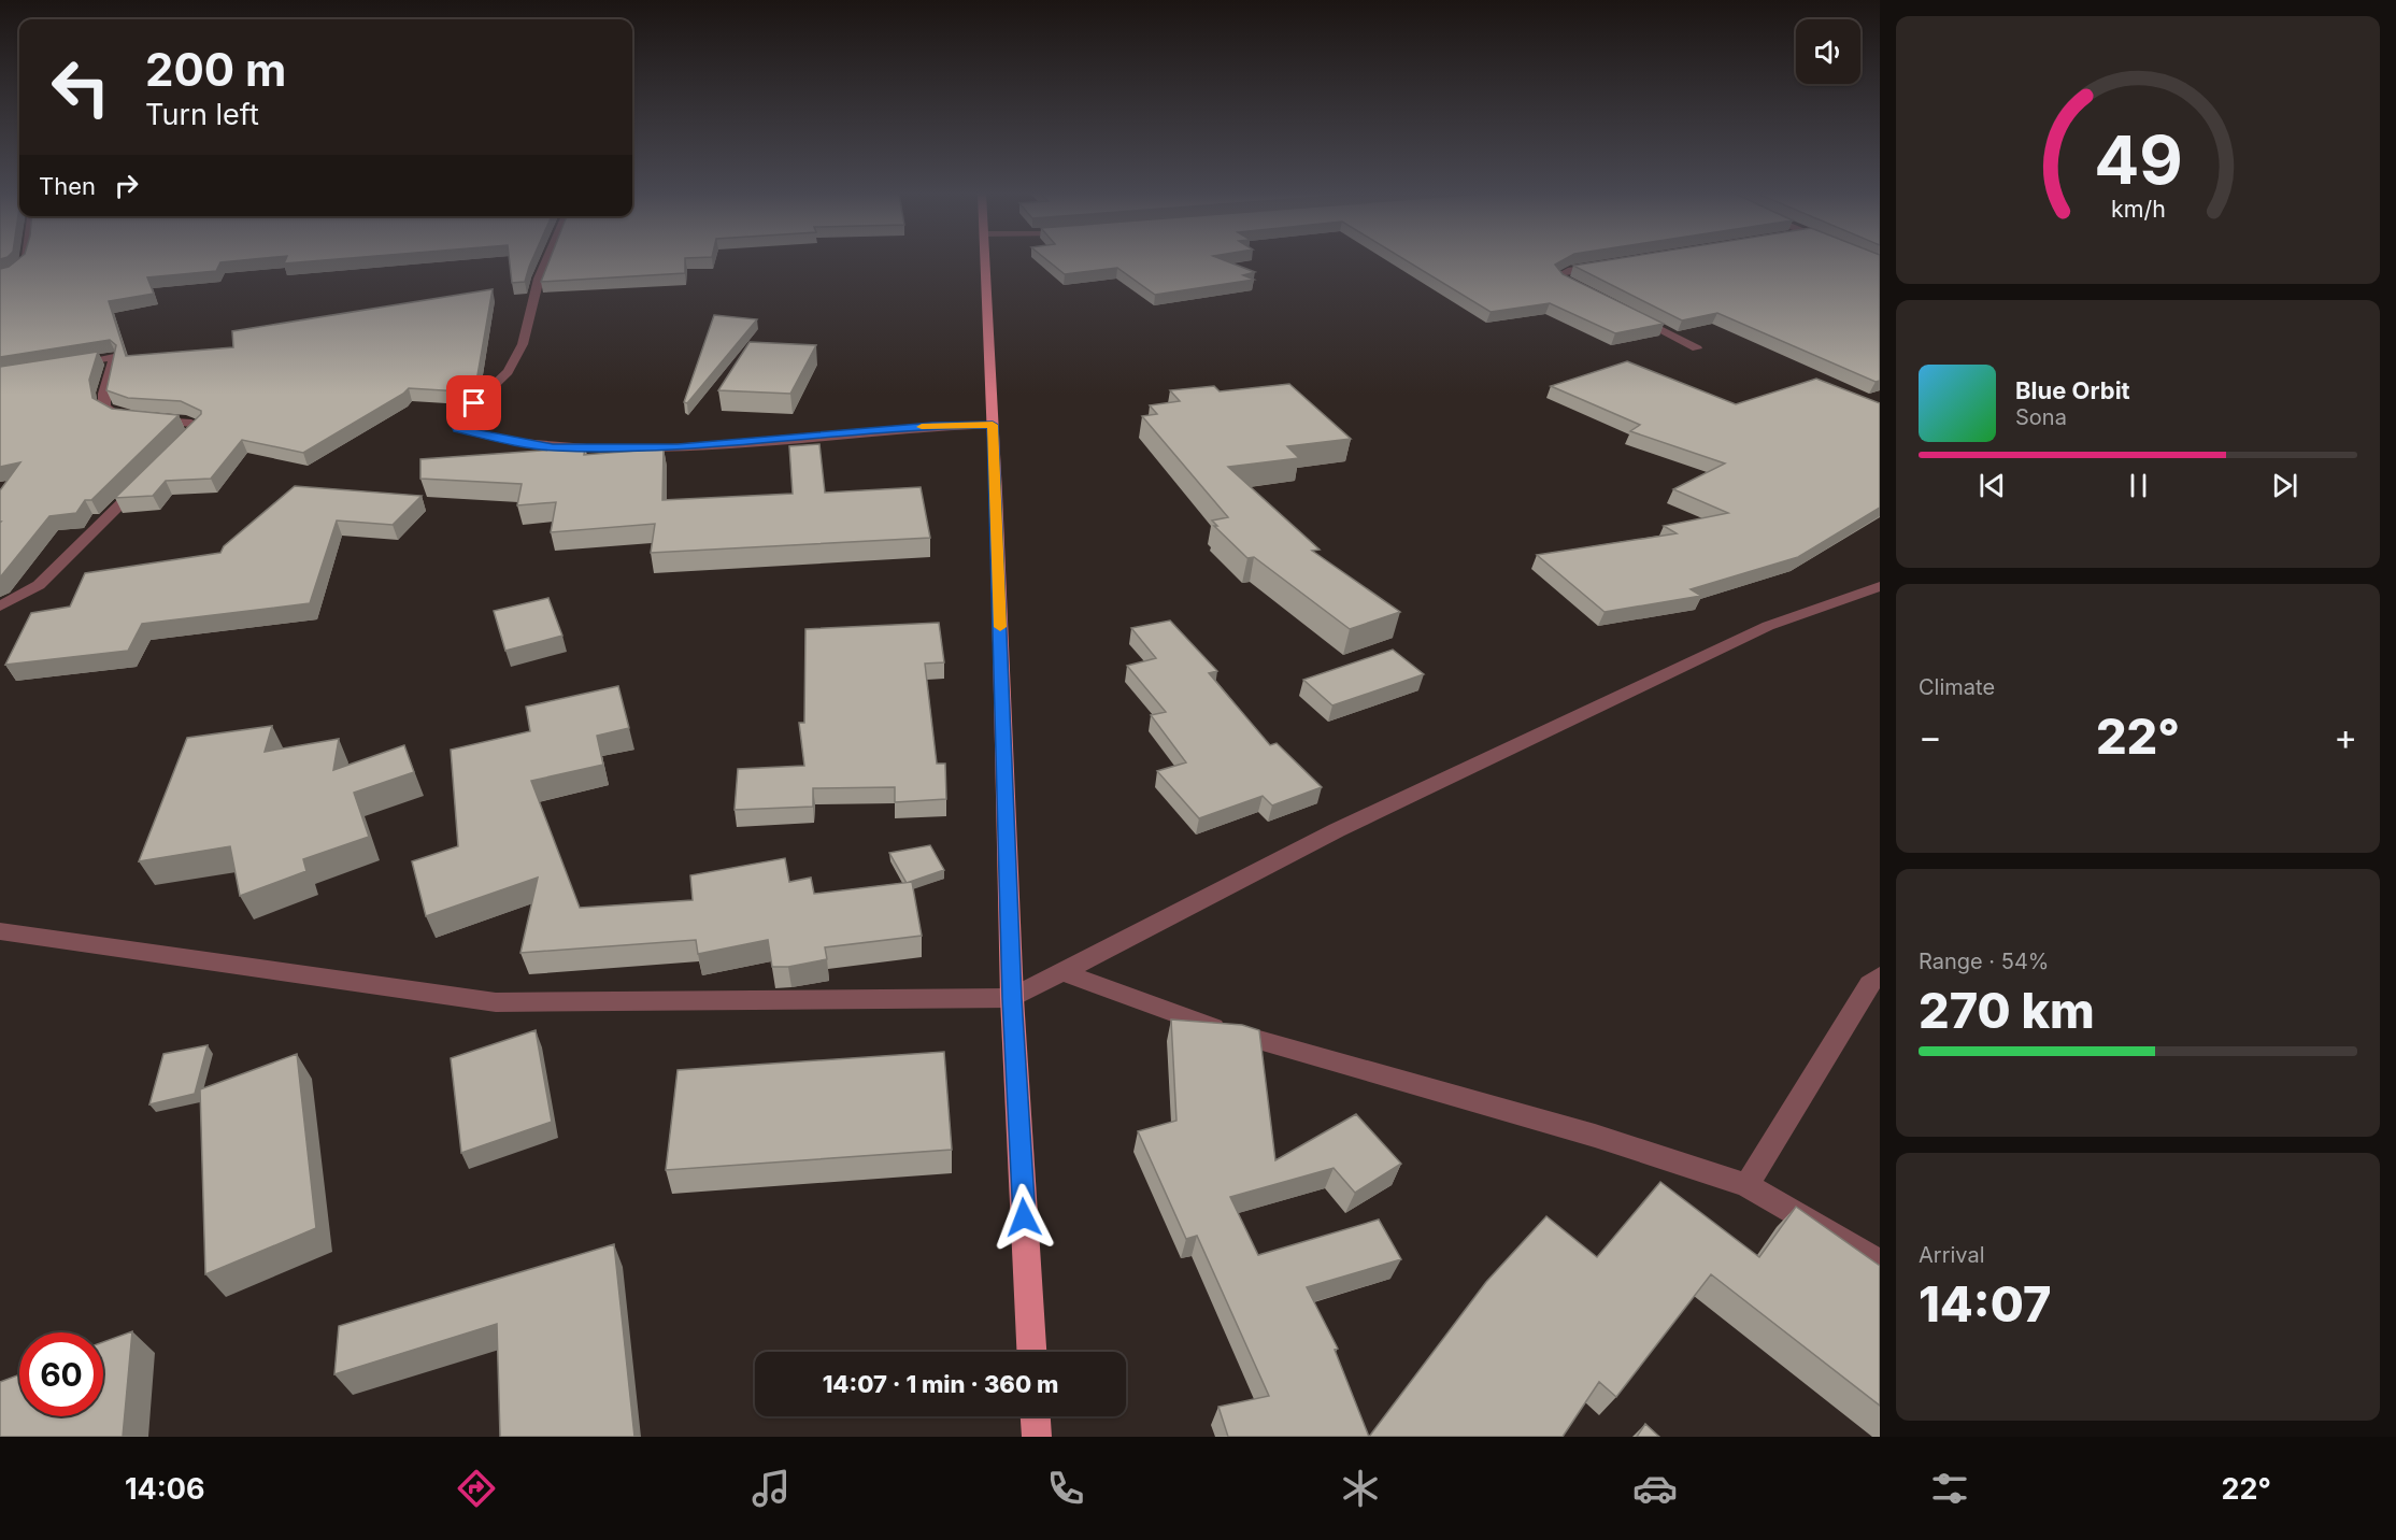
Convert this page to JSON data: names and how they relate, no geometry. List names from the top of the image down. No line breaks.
{"page":{"turn":["200 m","Turn left"],"then":"Then","song":["Blue Orbit","Sona"],"tile":["Climate",["Range · 54%","270 km"],["Arrival","14:07"]],"heat":["−","22°","+"],"limit":"60","trip":"14:07 · 1 min · 360 m","tabs":["14:06","22°"],"gauge":["49","km/h"]}}
